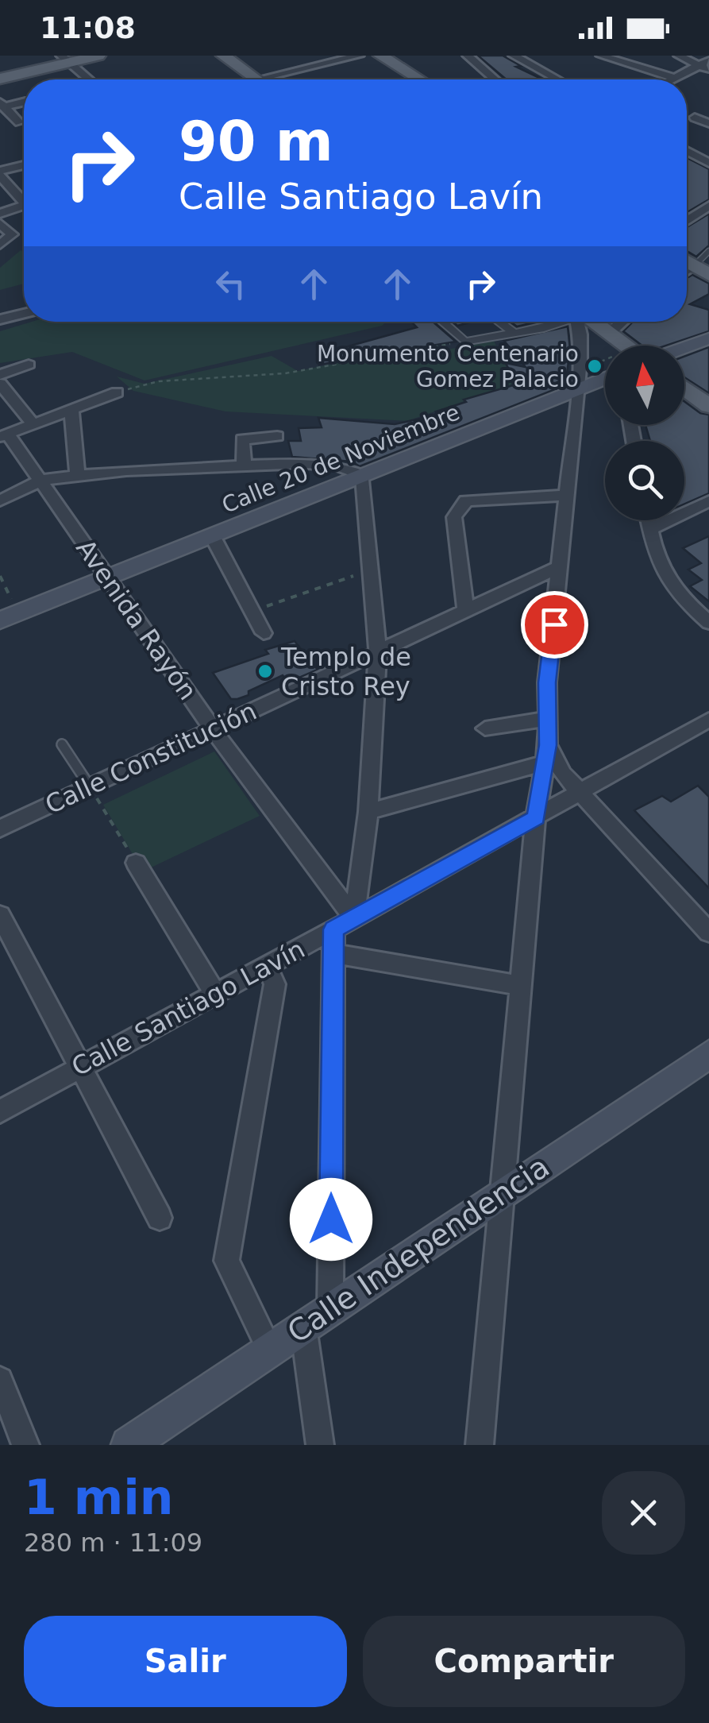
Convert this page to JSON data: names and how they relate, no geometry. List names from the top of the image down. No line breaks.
{"streets":{"main road":["Calle 20 de Noviembre","Calle Independencia"],"street":["Avenida Rayón","Calle Constitución","Calle Santiago Lavín"]},"crossings":[["Calle 20 de Noviembre","Avenida Rayón"],["Avenida Rayón","Calle Constitución"],["Avenida Rayón","Calle Santiago Lavín"]],"places":["Monumento Centenario Gomez Palacio","Templo de Cristo Rey"],"north":"top","page":{"status":"11:08","turn":["90 m","Calle Santiago Lavín"],"heading":["1 min","280 m · 11:09"],"buttons":["Salir","Compartir"]}}
